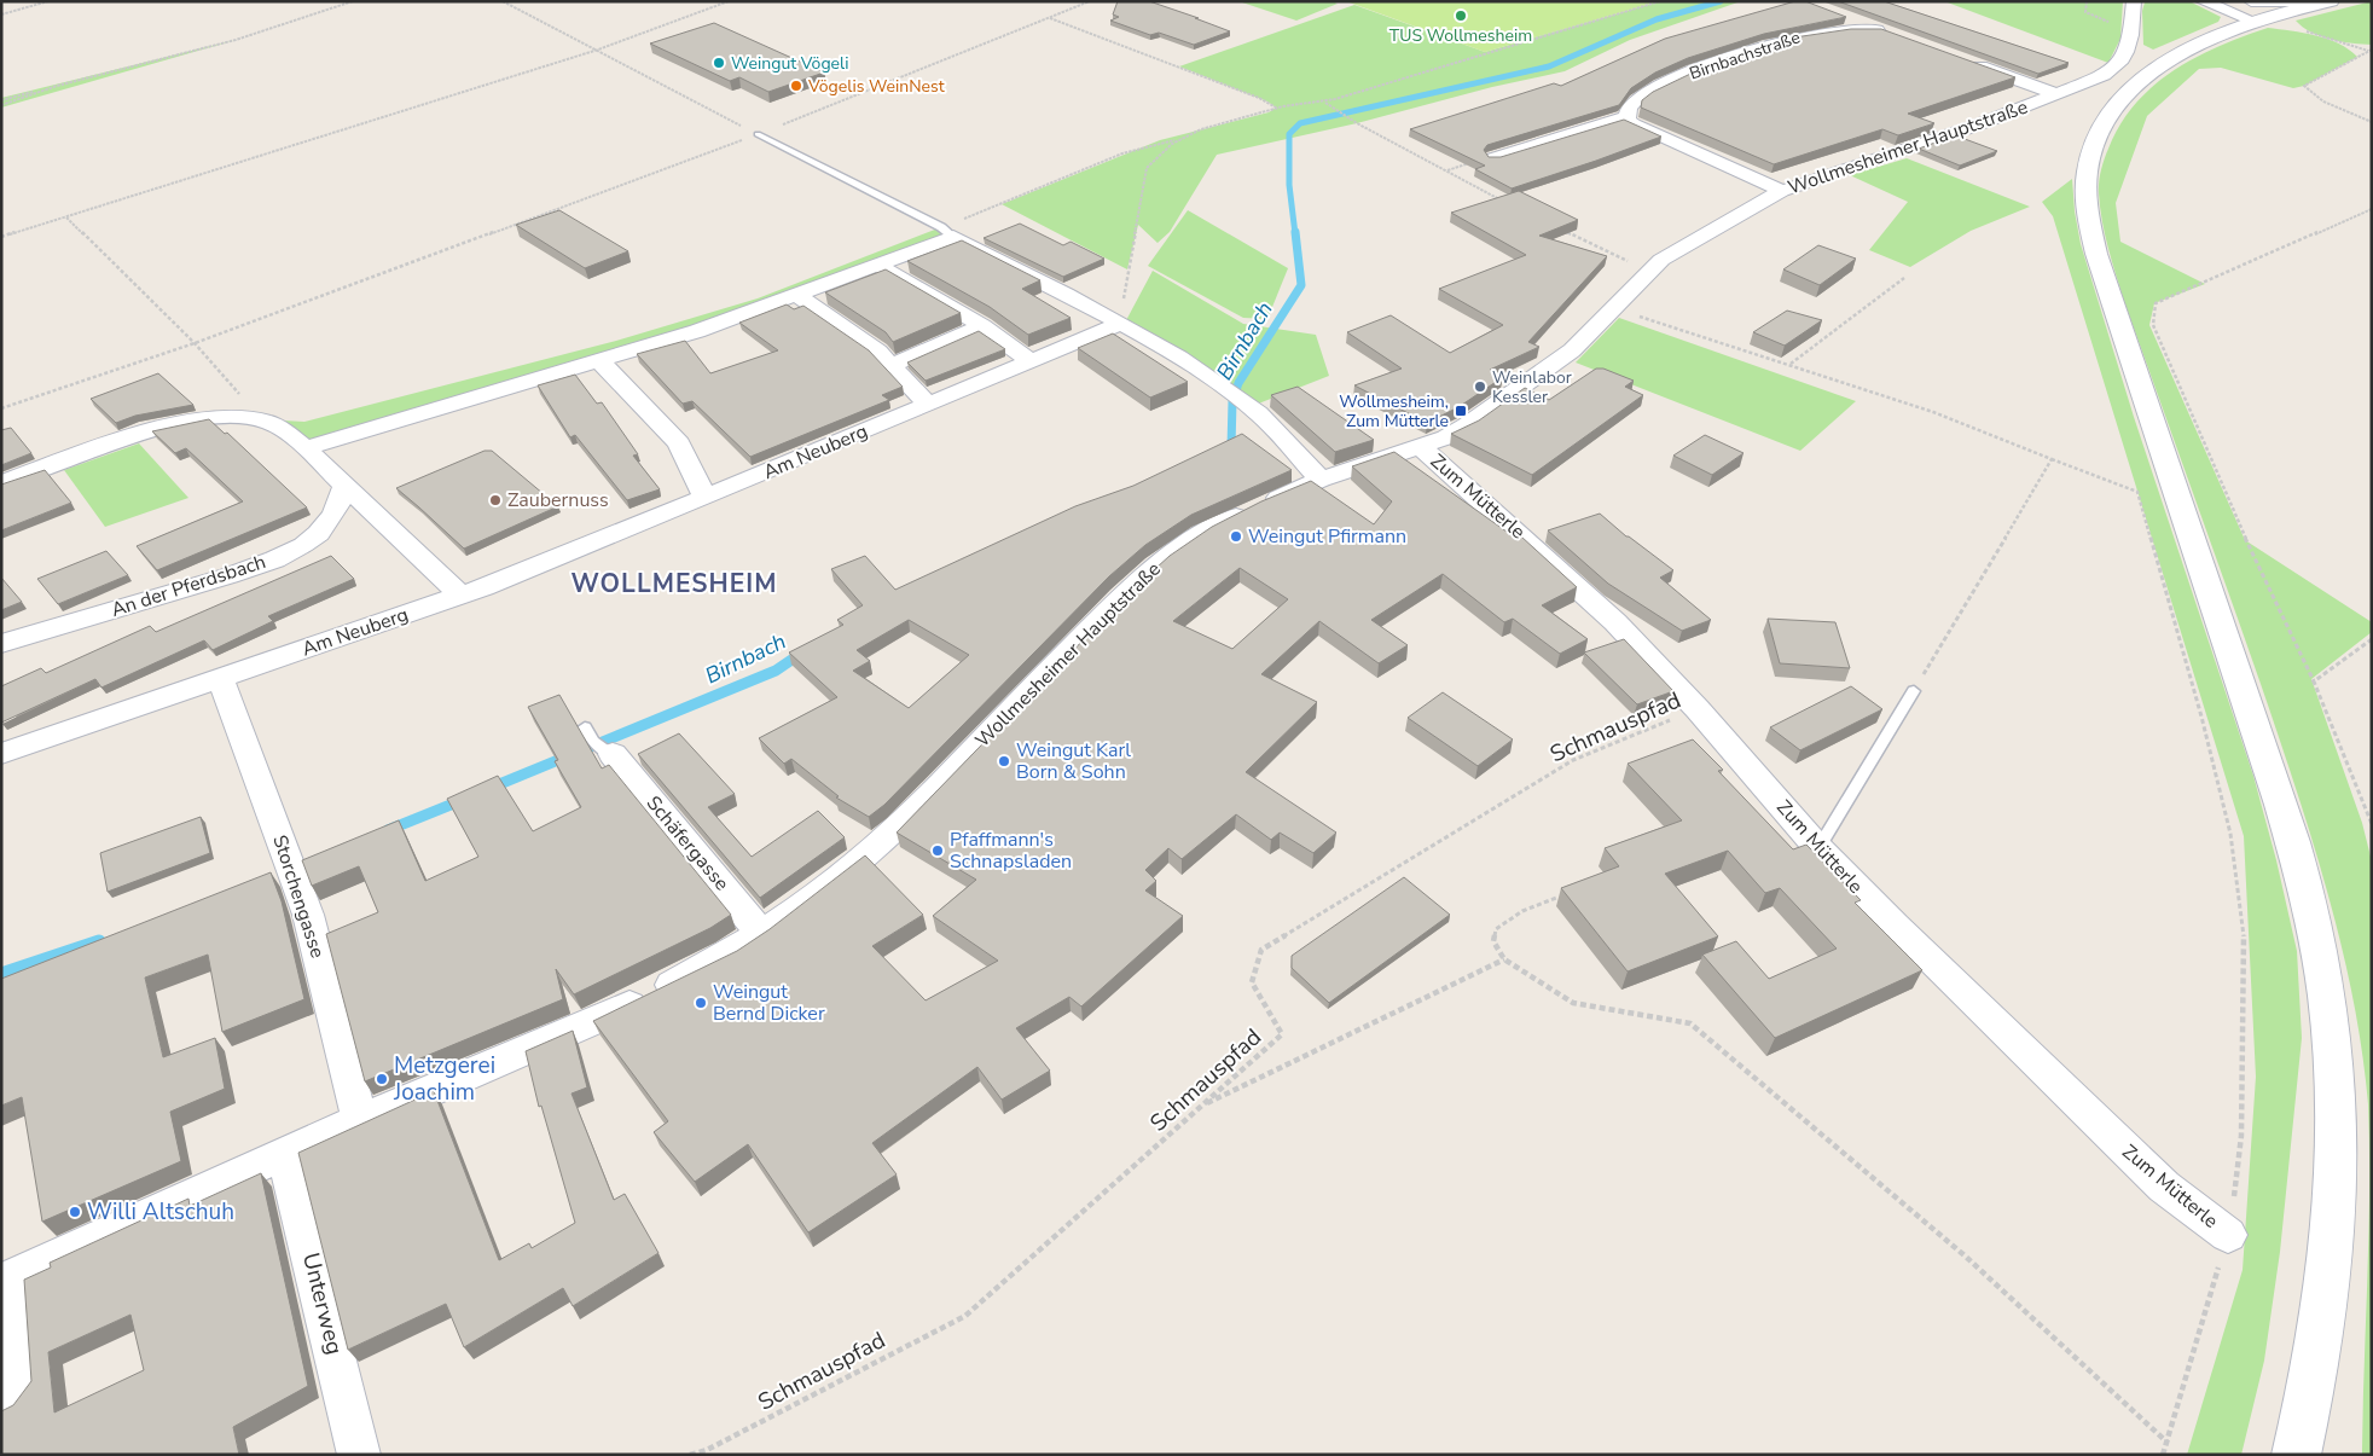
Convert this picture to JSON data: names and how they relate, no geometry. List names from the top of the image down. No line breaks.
{"streets":{"street":["Birnbachstraße","Wollmesheimer Hauptstraße","Am Neuberg","Zum Mütterle","An der Pferdsbach","Schäfergasse","Storchengasse","Unterweg"],"path":["Schmauspfad"]},"crossings":[["Wollmesheimer Hauptstraße","Zum Mütterle"],["Wollmesheimer Hauptstraße","Schäfergasse"],["Wollmesheimer Hauptstraße","Storchengasse"],["Wollmesheimer Hauptstraße","Unterweg"],["Am Neuberg","Storchengasse"],["Zum Mütterle","Schmauspfad"]],"districts":["WOLLMESHEIM"],"water":["Birnbach"],"places":{"other":["TUS Wollmesheim","Weingut Vögeli","Vögelis WeinNest","Weinlabor Kessler","Zaubernuss","Weingut Pfirmann","Weingut Karl Born & Sohn","Pfaffmann's Schnapsladen","Weingut Bernd Dicker","Metzgerei Joachim","Willi Altschuh"],"transit":["Wollmesheim, Zum Mütterle"]}}
